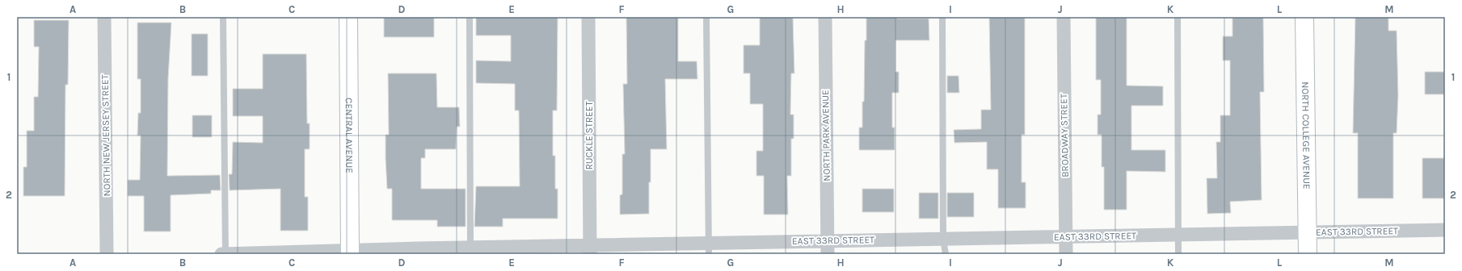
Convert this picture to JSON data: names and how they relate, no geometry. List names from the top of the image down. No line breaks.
{"streets":{"main road":["CENTRAL AVENUE","NORTH COLLEGE AVENUE"],"street":["NORTH NEW JERSEY STREET","RUCKLE STREET","NORTH PARK AVENUE","BROADWAY STREET","EAST 33RD STREET"]},"crossings":[["CENTRAL AVENUE","EAST 33RD STREET"],["RUCKLE STREET","EAST 33RD STREET"],["NORTH PARK AVENUE","EAST 33RD STREET"],["BROADWAY STREET","EAST 33RD STREET"],["NORTH COLLEGE AVENUE","EAST 33RD STREET"]],"grid":{"columns":["A","B","C","D","E","F","G","H","I","J","K","L","M"],"rows":["1","2"]}}
